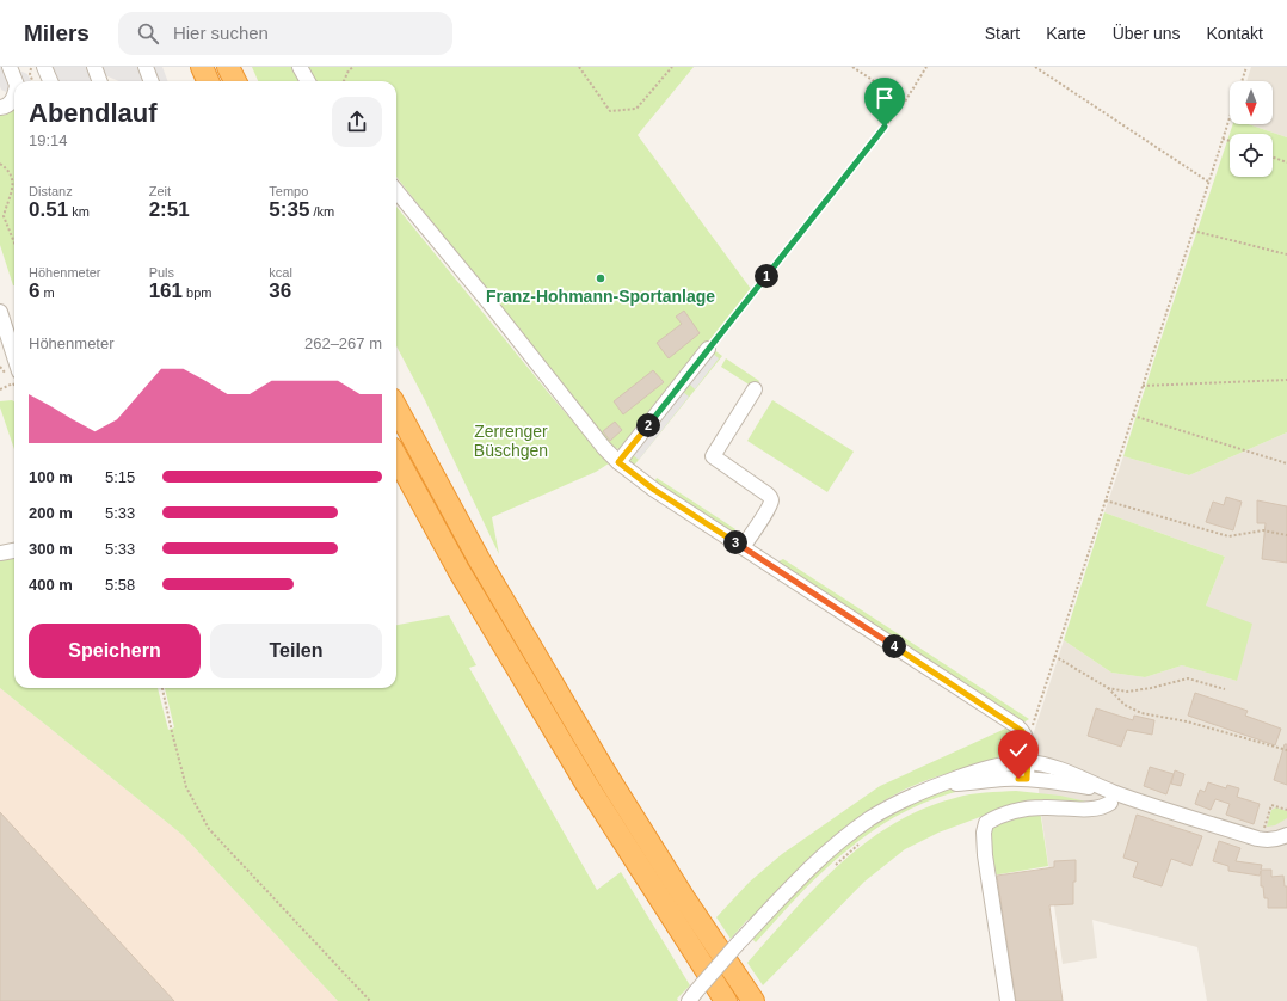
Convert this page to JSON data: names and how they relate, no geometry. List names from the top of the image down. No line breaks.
{"parks":["Zerrenger Büschgen"],"places":["Franz-Hohmann-Sportanlage"],"north":"bottom","page":{"header":"Milers","search":"Hier suchen","nav":["Start","Karte","Über uns","Kontakt"],"heading":["Abendlauf","19:14"],"stats":[["Distanz","0.51 km"],["Zeit","2:51"],["Tempo","5:35 /km"],["Höhenmeter","6 m"],["Puls","161 bpm"],["kcal","36"]],"pins":["1","2","3","4"],"chart":["Höhenmeter","262–267 m"],"list":[{"name":"100 m","note":"5:15"},{"name":"200 m","note":"5:33"},{"name":"300 m","note":"5:33"},{"name":"400 m","note":"5:58"}],"buttons":["Speichern","Teilen"]}}
